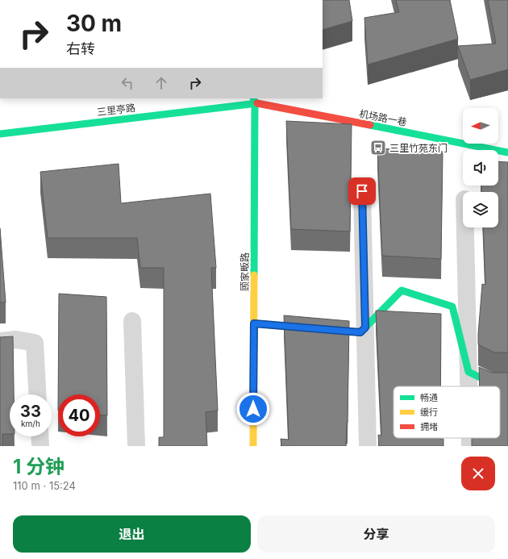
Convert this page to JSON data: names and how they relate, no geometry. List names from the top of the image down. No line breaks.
{"streets":{"street":["三里亭路","机场路一巷","顾家畈路"]},"crossings":[["三里亭路","机场路一巷"],["三里亭路","顾家畈路"],["机场路一巷","顾家畈路"]],"places":{"bus stop":["三里竹苑东门"]},"legend":["畅通","缓行","拥堵"],"north":"left","page":{"turn":["30 m","右转"],"speed":"33 km/h","limit":"40","heading":["1 分钟","110 m · 15:24"],"buttons":["退出","分享"]}}
